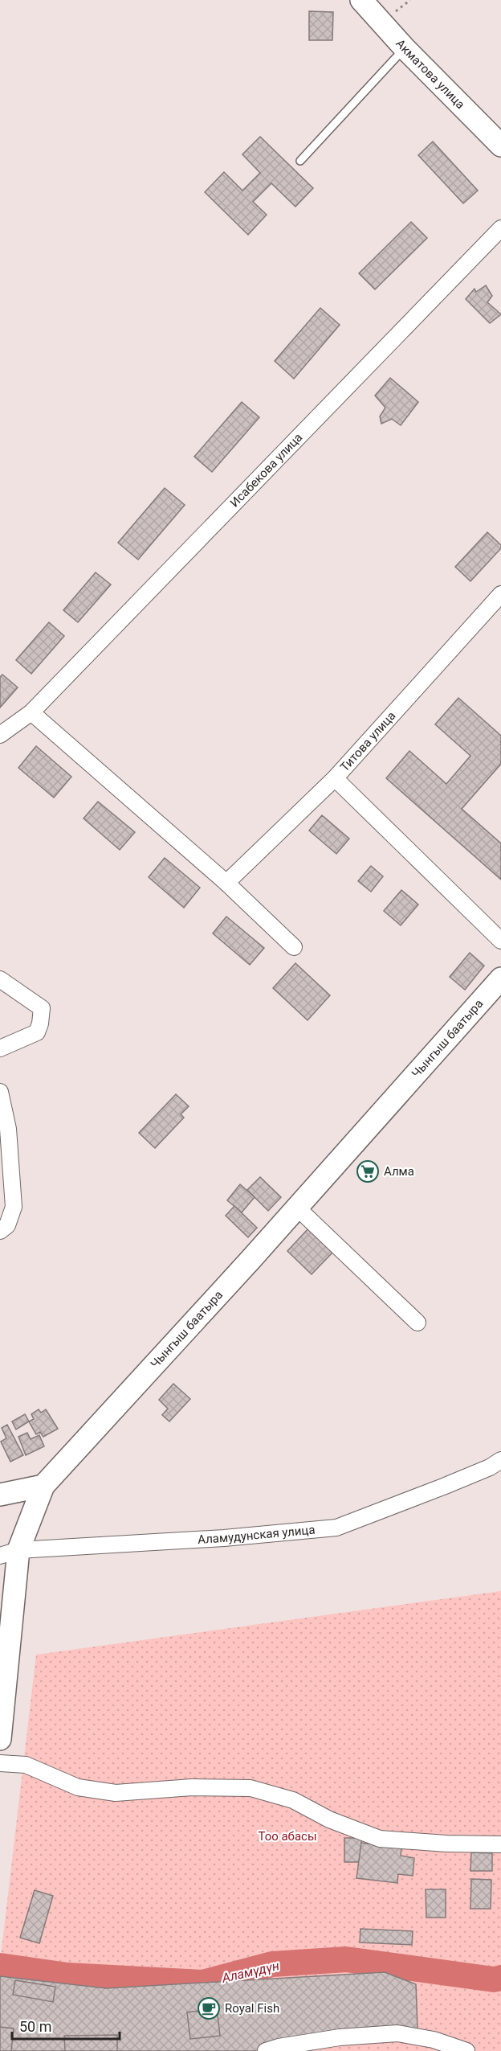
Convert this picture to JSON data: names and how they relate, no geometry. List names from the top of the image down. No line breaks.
{"streets":{"main road":["Акматова улица","Чынгыш баатыра"],"street":["Исабекова улица","Титова улица","Аламудунская улица"]},"crossings":[["Чынгыш баатыра","Аламудунская улица"]],"water":["Аламүдүн"],"parks":["Тоо абасы"],"places":{"supermarket":["Алма"],"cafe":["Royal Fish"]},"scale_bar":"50 m"}
